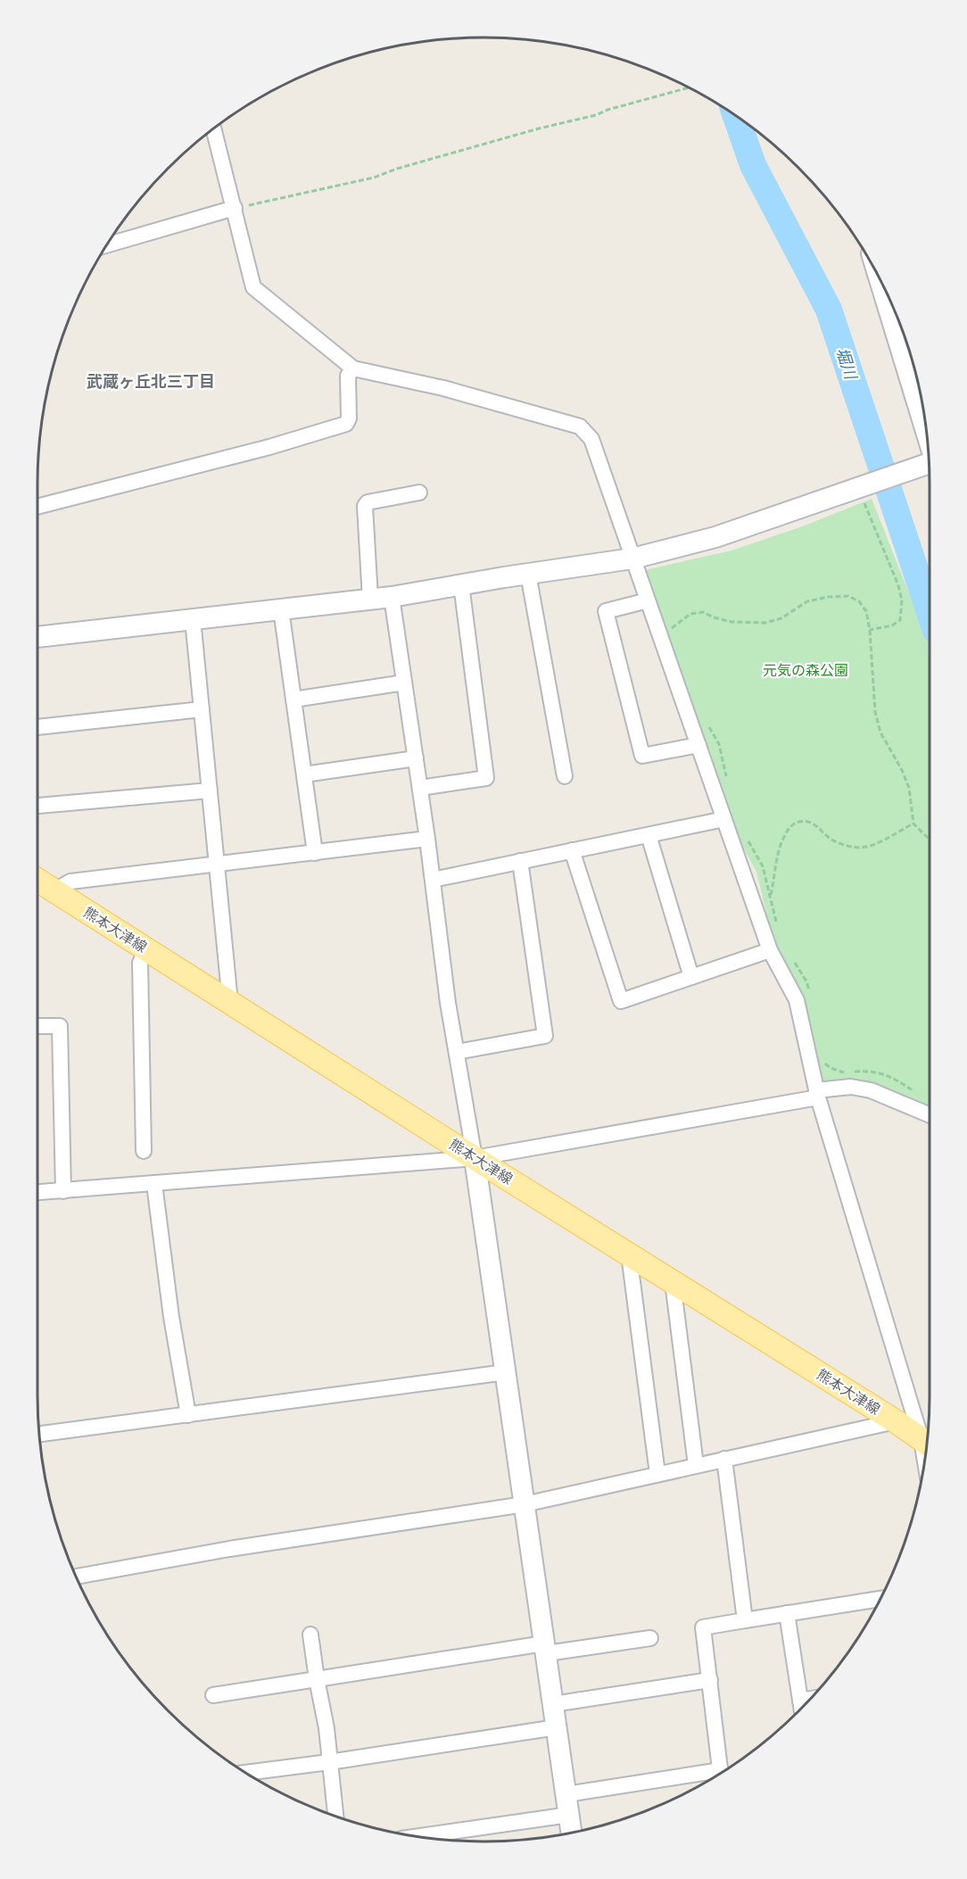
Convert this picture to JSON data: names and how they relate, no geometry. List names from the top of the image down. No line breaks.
{"streets":{"main road":["熊本大津線"]},"districts":["武蔵ヶ丘北三丁目"],"water":["堀川"],"parks":["元気の森公園"]}
